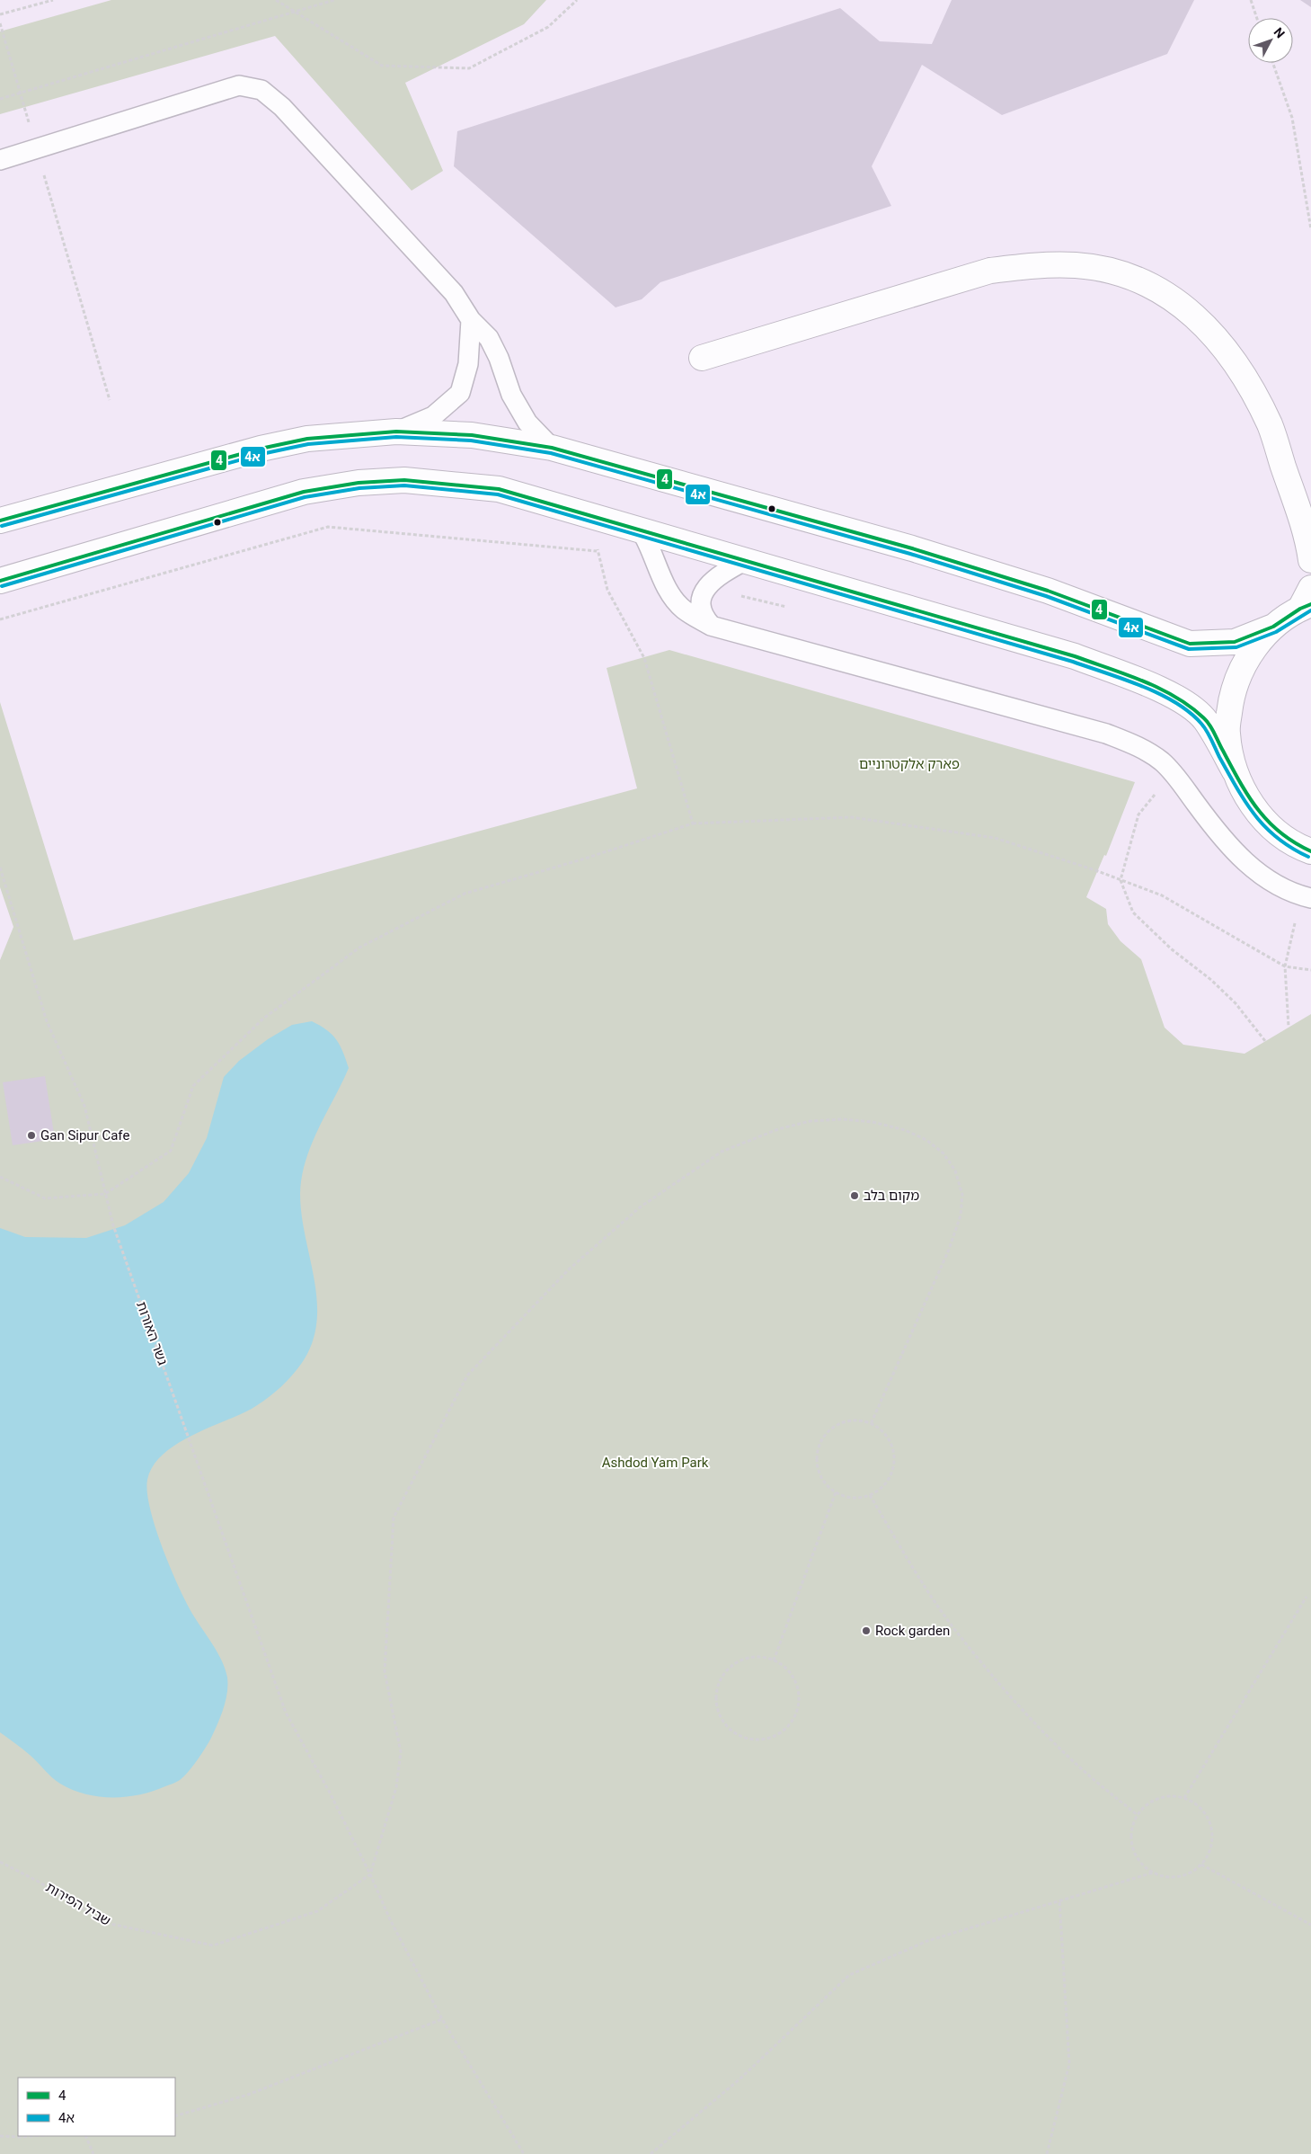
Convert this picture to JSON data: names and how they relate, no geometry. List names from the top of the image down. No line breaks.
{"streets":{"path":["גשר האורות","שביל הפירות"]},"crossings":[["גשר האורות","שביל הפירות"]],"parks":["פארק אלקטרוניים","Ashdod Yam Park"],"places":["Gan Sipur Cafe","מקום בלב","Rock garden"],"lines":["transit line 4","transit line 4א"],"legend":["4","4א"],"north":"top right"}
